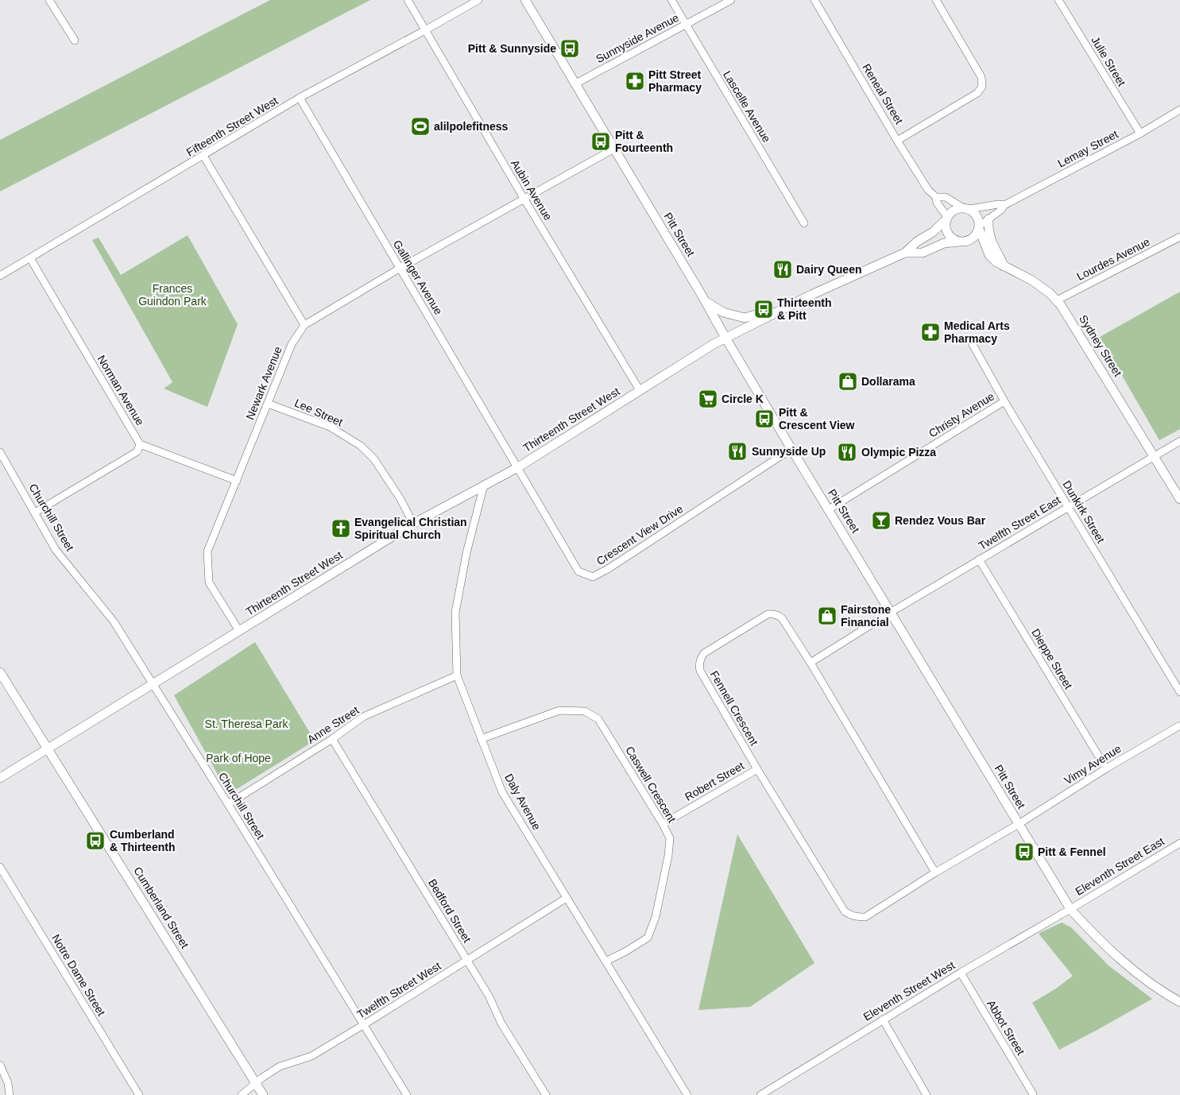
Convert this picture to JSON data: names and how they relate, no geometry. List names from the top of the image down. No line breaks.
{"streets":{"street":["Sunnyside Avenue","Julie Street","Reneal Street","Lascelle Avenue","Fifteenth Street West","Lemay Street","Aubin Avenue","Pitt Street","Lourdes Avenue","Gallinger Avenue","Sydney Street","Newark Avenue","Norman Avenue","Lee Street","Christy Avenue","Thirteenth Street West","Dunkirk Street","Churchill Street","Twelfth Street East","Crescent View Drive","Dieppe Street","Fennell Crescent","Anne Street","Vimy Avenue","Robert Street","Caswell Crescent","Daly Avenue","Eleventh Street East","Cumberland Street","Bedford Street","Notre Dame Street","Twelfth Street West","Eleventh Street West","Abbot Street"]},"crossings":[["Sunnyside Avenue","Lascelle Avenue"],["Sunnyside Avenue","Pitt Street"],["Julie Street","Lemay Street"],["Reneal Street","Lemay Street"],["Reneal Street","Sydney Street"],["Fifteenth Street West","Aubin Avenue"],["Fifteenth Street West","Gallinger Avenue"],["Fifteenth Street West","Norman Avenue"],["Lemay Street","Sydney Street"],["Aubin Avenue","Thirteenth Street West"],["Pitt Street","Christy Avenue"],["Pitt Street","Thirteenth Street West"],["Pitt Street","Twelfth Street East"],["Pitt Street","Crescent View Drive"],["Pitt Street","Fennell Crescent"],["Pitt Street","Vimy Avenue"],["Pitt Street","Eleventh Street East"],["Pitt Street","Eleventh Street West"],["Lourdes Avenue","Sydney Street"],["Gallinger Avenue","Thirteenth Street West"],["Gallinger Avenue","Crescent View Drive"],["Sydney Street","Twelfth Street East"],["Newark Avenue","Lee Street"],["Newark Avenue","Thirteenth Street West"],["Lee Street","Thirteenth Street West"],["Christy Avenue","Dunkirk Street"],["Thirteenth Street West","Churchill Street"],["Thirteenth Street West","Crescent View Drive"],["Thirteenth Street West","Daly Avenue"],["Thirteenth Street West","Cumberland Street"],["Dunkirk Street","Twelfth Street East"],["Churchill Street","Anne Street"],["Churchill Street","Twelfth Street West"],["Twelfth Street East","Dieppe Street"],["Dieppe Street","Vimy Avenue"],["Fennell Crescent","Vimy Avenue"],["Fennell Crescent","Robert Street"],["Anne Street","Daly Avenue"],["Anne Street","Bedford Street"],["Robert Street","Caswell Crescent"],["Caswell Crescent","Daly Avenue"],["Daly Avenue","Twelfth Street West"],["Eleventh Street East","Eleventh Street West"],["Cumberland Street","Twelfth Street West"],["Bedford Street","Twelfth Street West"],["Eleventh Street West","Abbot Street"]],"parks":["Frances Guindon Park","St. Theresa Park","Park of Hope"],"places":{"bus stop":["Pitt & Sunnyside","Pitt & Fourteenth","Thirteenth & Pitt","Pitt & Crescent View","Cumberland & Thirteenth","Pitt & Fennel"],"pharmacy":["Pitt Street Pharmacy","Medical Arts Pharmacy"],"sports":["alilpolefitness"],"restaurant":["Dairy Queen","Sunnyside Up","Olympic Pizza"],"shop":["Dollarama","Fairstone Financial"],"supermarket":["Circle K"],"bar":["Rendez Vous Bar"],"church":["Evangelical Christian Spiritual Church"]}}
